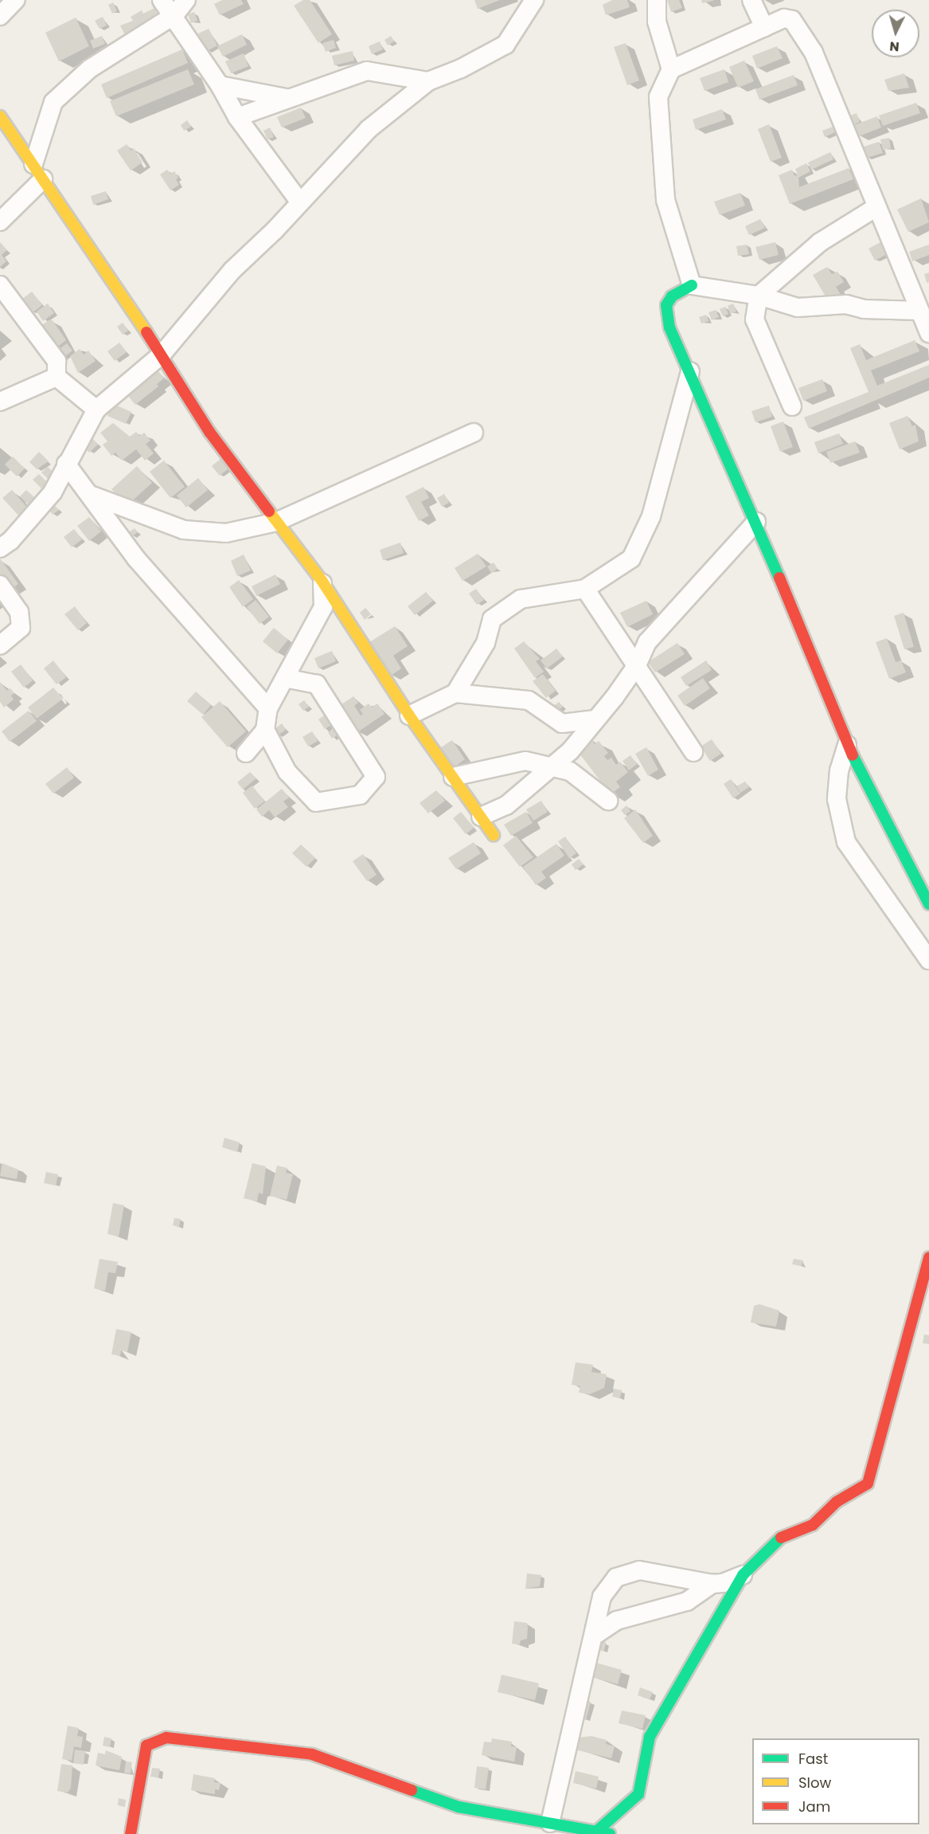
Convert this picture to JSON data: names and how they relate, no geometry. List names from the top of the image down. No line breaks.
{"legend":["Fast","Slow","Jam"],"north":"bottom"}
